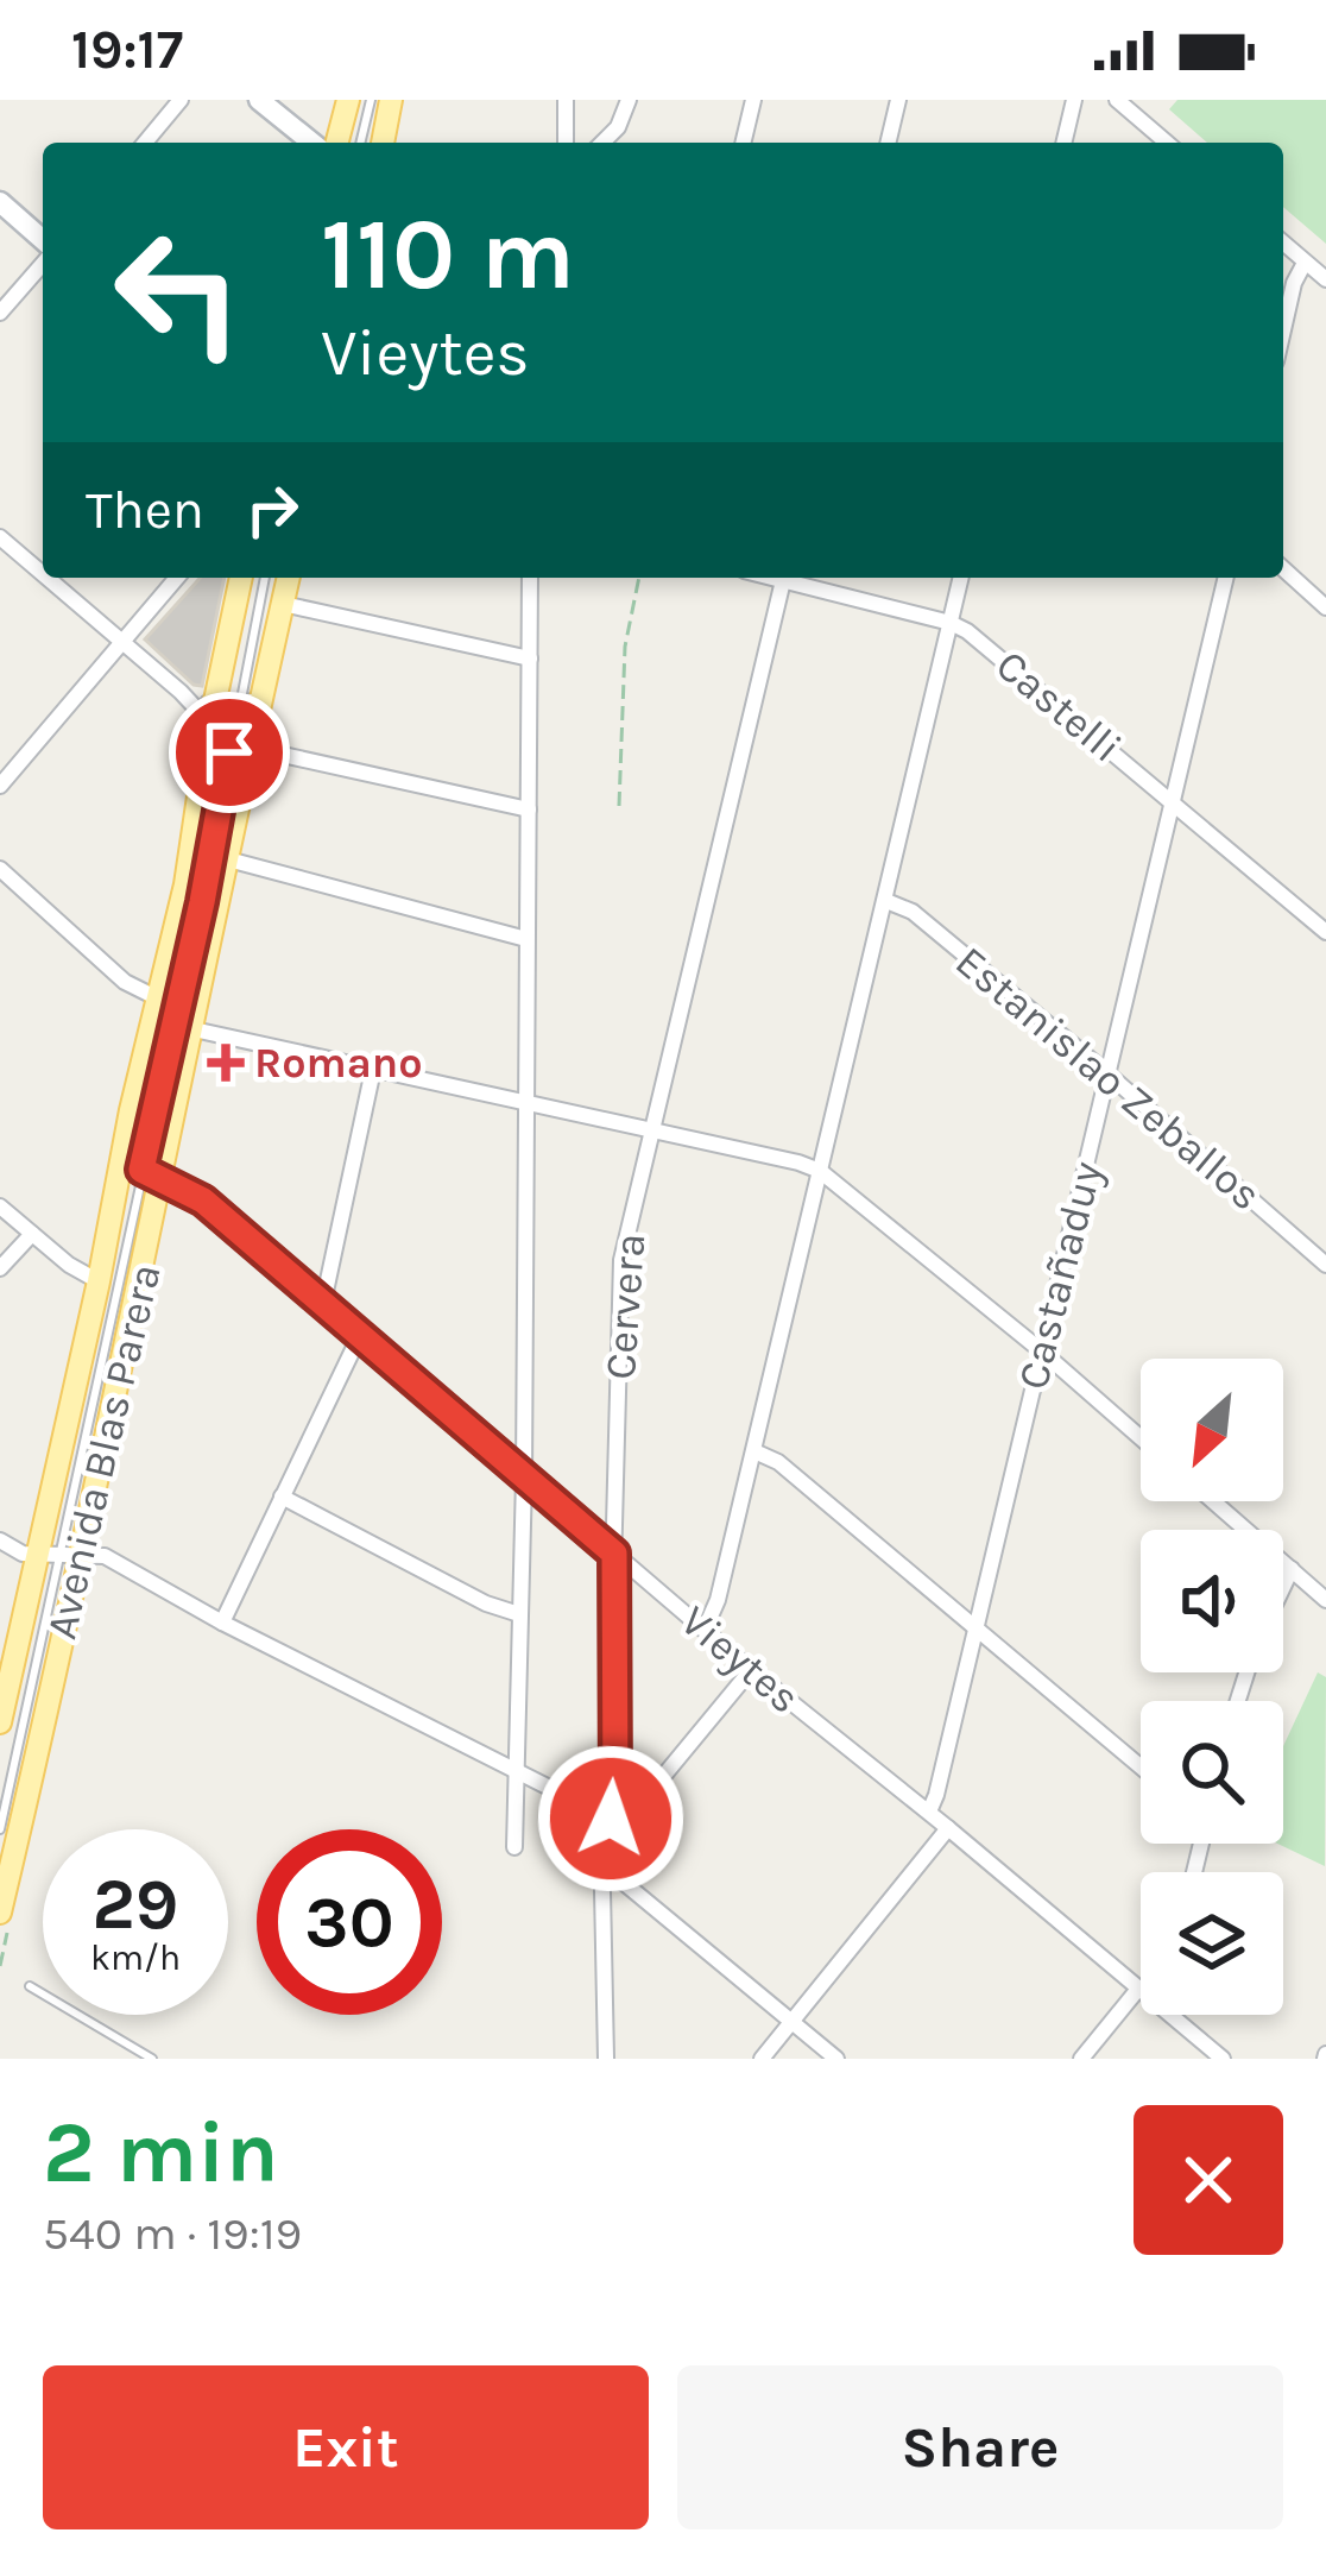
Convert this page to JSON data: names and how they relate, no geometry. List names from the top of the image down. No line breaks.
{"streets":{"main road":["Avenida Blas Parera"],"street":["Castelli","Estanislao Zeballos","Castañaduy","Cervera","Vieytes"]},"crossings":[["Castelli","Castañaduy"],["Estanislao Zeballos","Castañaduy"],["Castañaduy","Vieytes"],["Cervera","Vieytes"],["Avenida Blas Parera","Vieytes"]],"places":{"health":["Romano"]},"north":"bottom left","page":{"status":"19:17","turn":["110 m","Vieytes"],"then":"Then","speed":"29 km/h","limit":"30","heading":["2 min","540 m · 19:19"],"buttons":["Exit","Share"]}}
